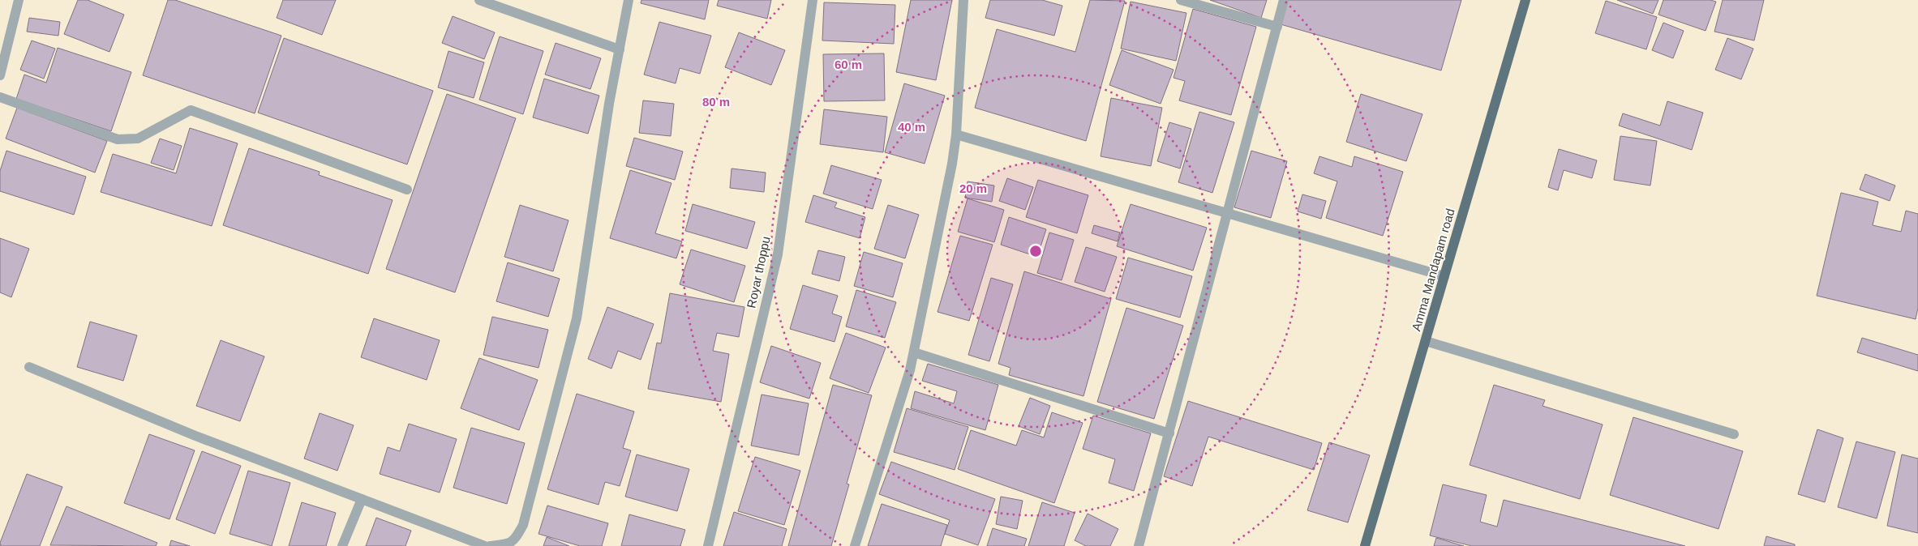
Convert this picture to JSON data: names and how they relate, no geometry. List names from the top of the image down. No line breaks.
{"streets":{"main road":["Amma Mandapam road"],"street":["Royar thoppu"]},"rings":["60 m","80 m","40 m","20 m"]}
